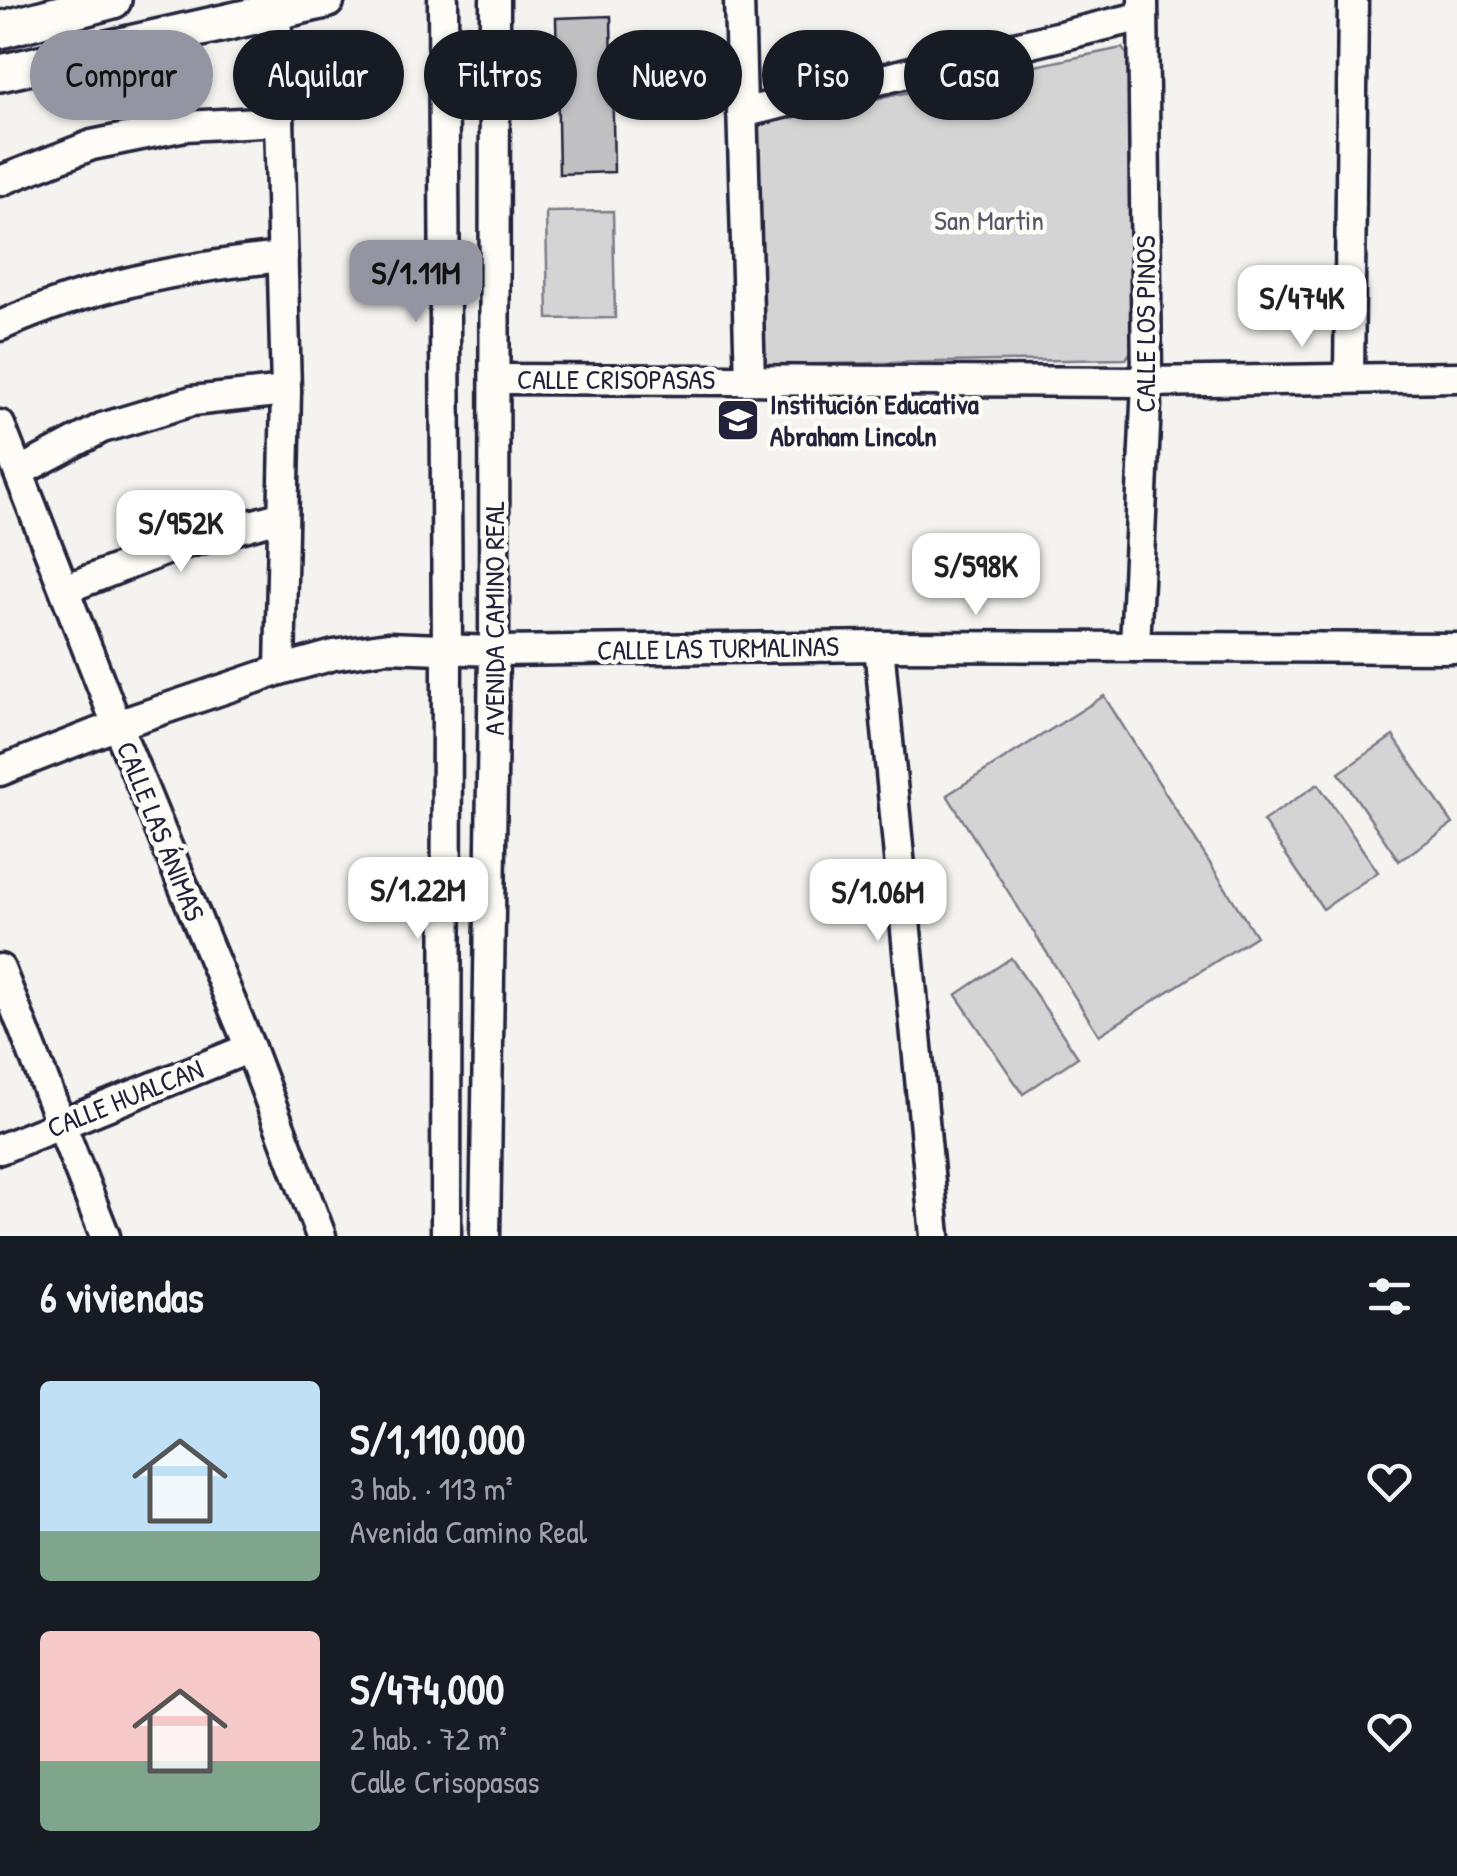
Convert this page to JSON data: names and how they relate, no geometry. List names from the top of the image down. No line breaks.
{"streets":{"street":["CALLE LOS PINOS","CALLE CRISOPASAS","AVENIDA CAMINO REAL","CALLE LAS TURMALINAS","CALLE LAS ÁNIMAS","CALLE HUALCAN"]},"crossings":[["CALLE LOS PINOS","CALLE CRISOPASAS"],["CALLE LOS PINOS","CALLE LAS TURMALINAS"],["CALLE CRISOPASAS","AVENIDA CAMINO REAL"],["AVENIDA CAMINO REAL","CALLE LAS TURMALINAS"],["CALLE LAS TURMALINAS","CALLE LAS ÁNIMAS"],["CALLE LAS ÁNIMAS","CALLE HUALCAN"]],"parks":["San Martin"],"places":{"school or university":["Institución Educativa Abraham Lincoln"]},"page":{"chip":["Comprar","Alquilar","Filtros","Nuevo","Piso","Casa"],"price":["S/1.11M","S/474K","S/952K","S/598K","S/1.22M","S/1.06M"],"heading":"6 viviendas","list":[{"name":"S/1,110,000","note":"3 hab. · 113 m² · Avenida Camino Real"},{"name":"S/474,000","note":"2 hab. · 72 m² · Calle Crisopasas"}]}}
